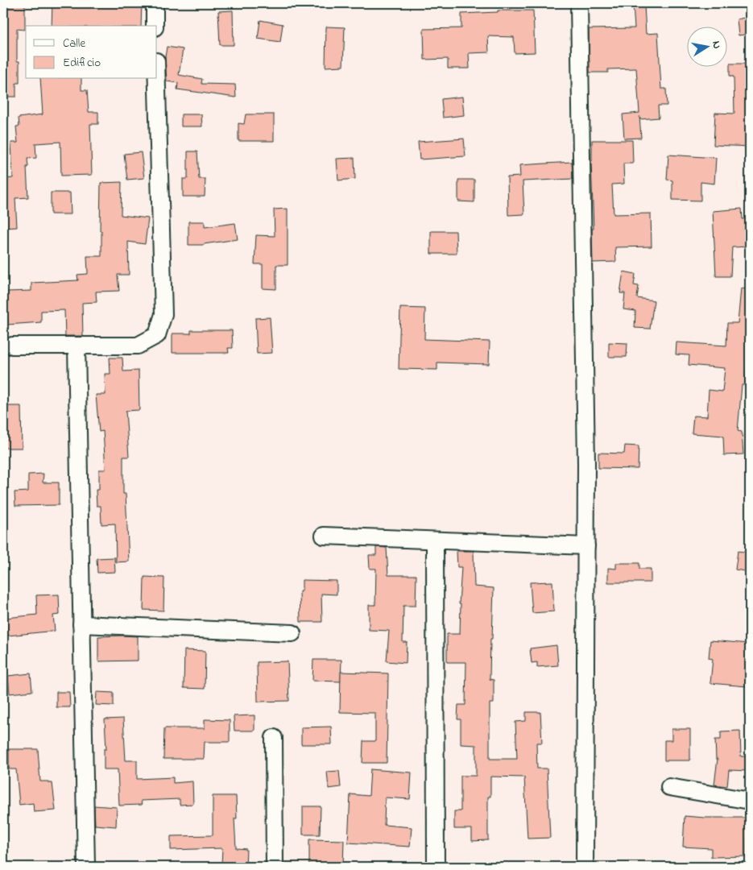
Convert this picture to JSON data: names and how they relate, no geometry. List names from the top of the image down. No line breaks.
{"legend":["Calle","Edificio"],"north":"right"}
